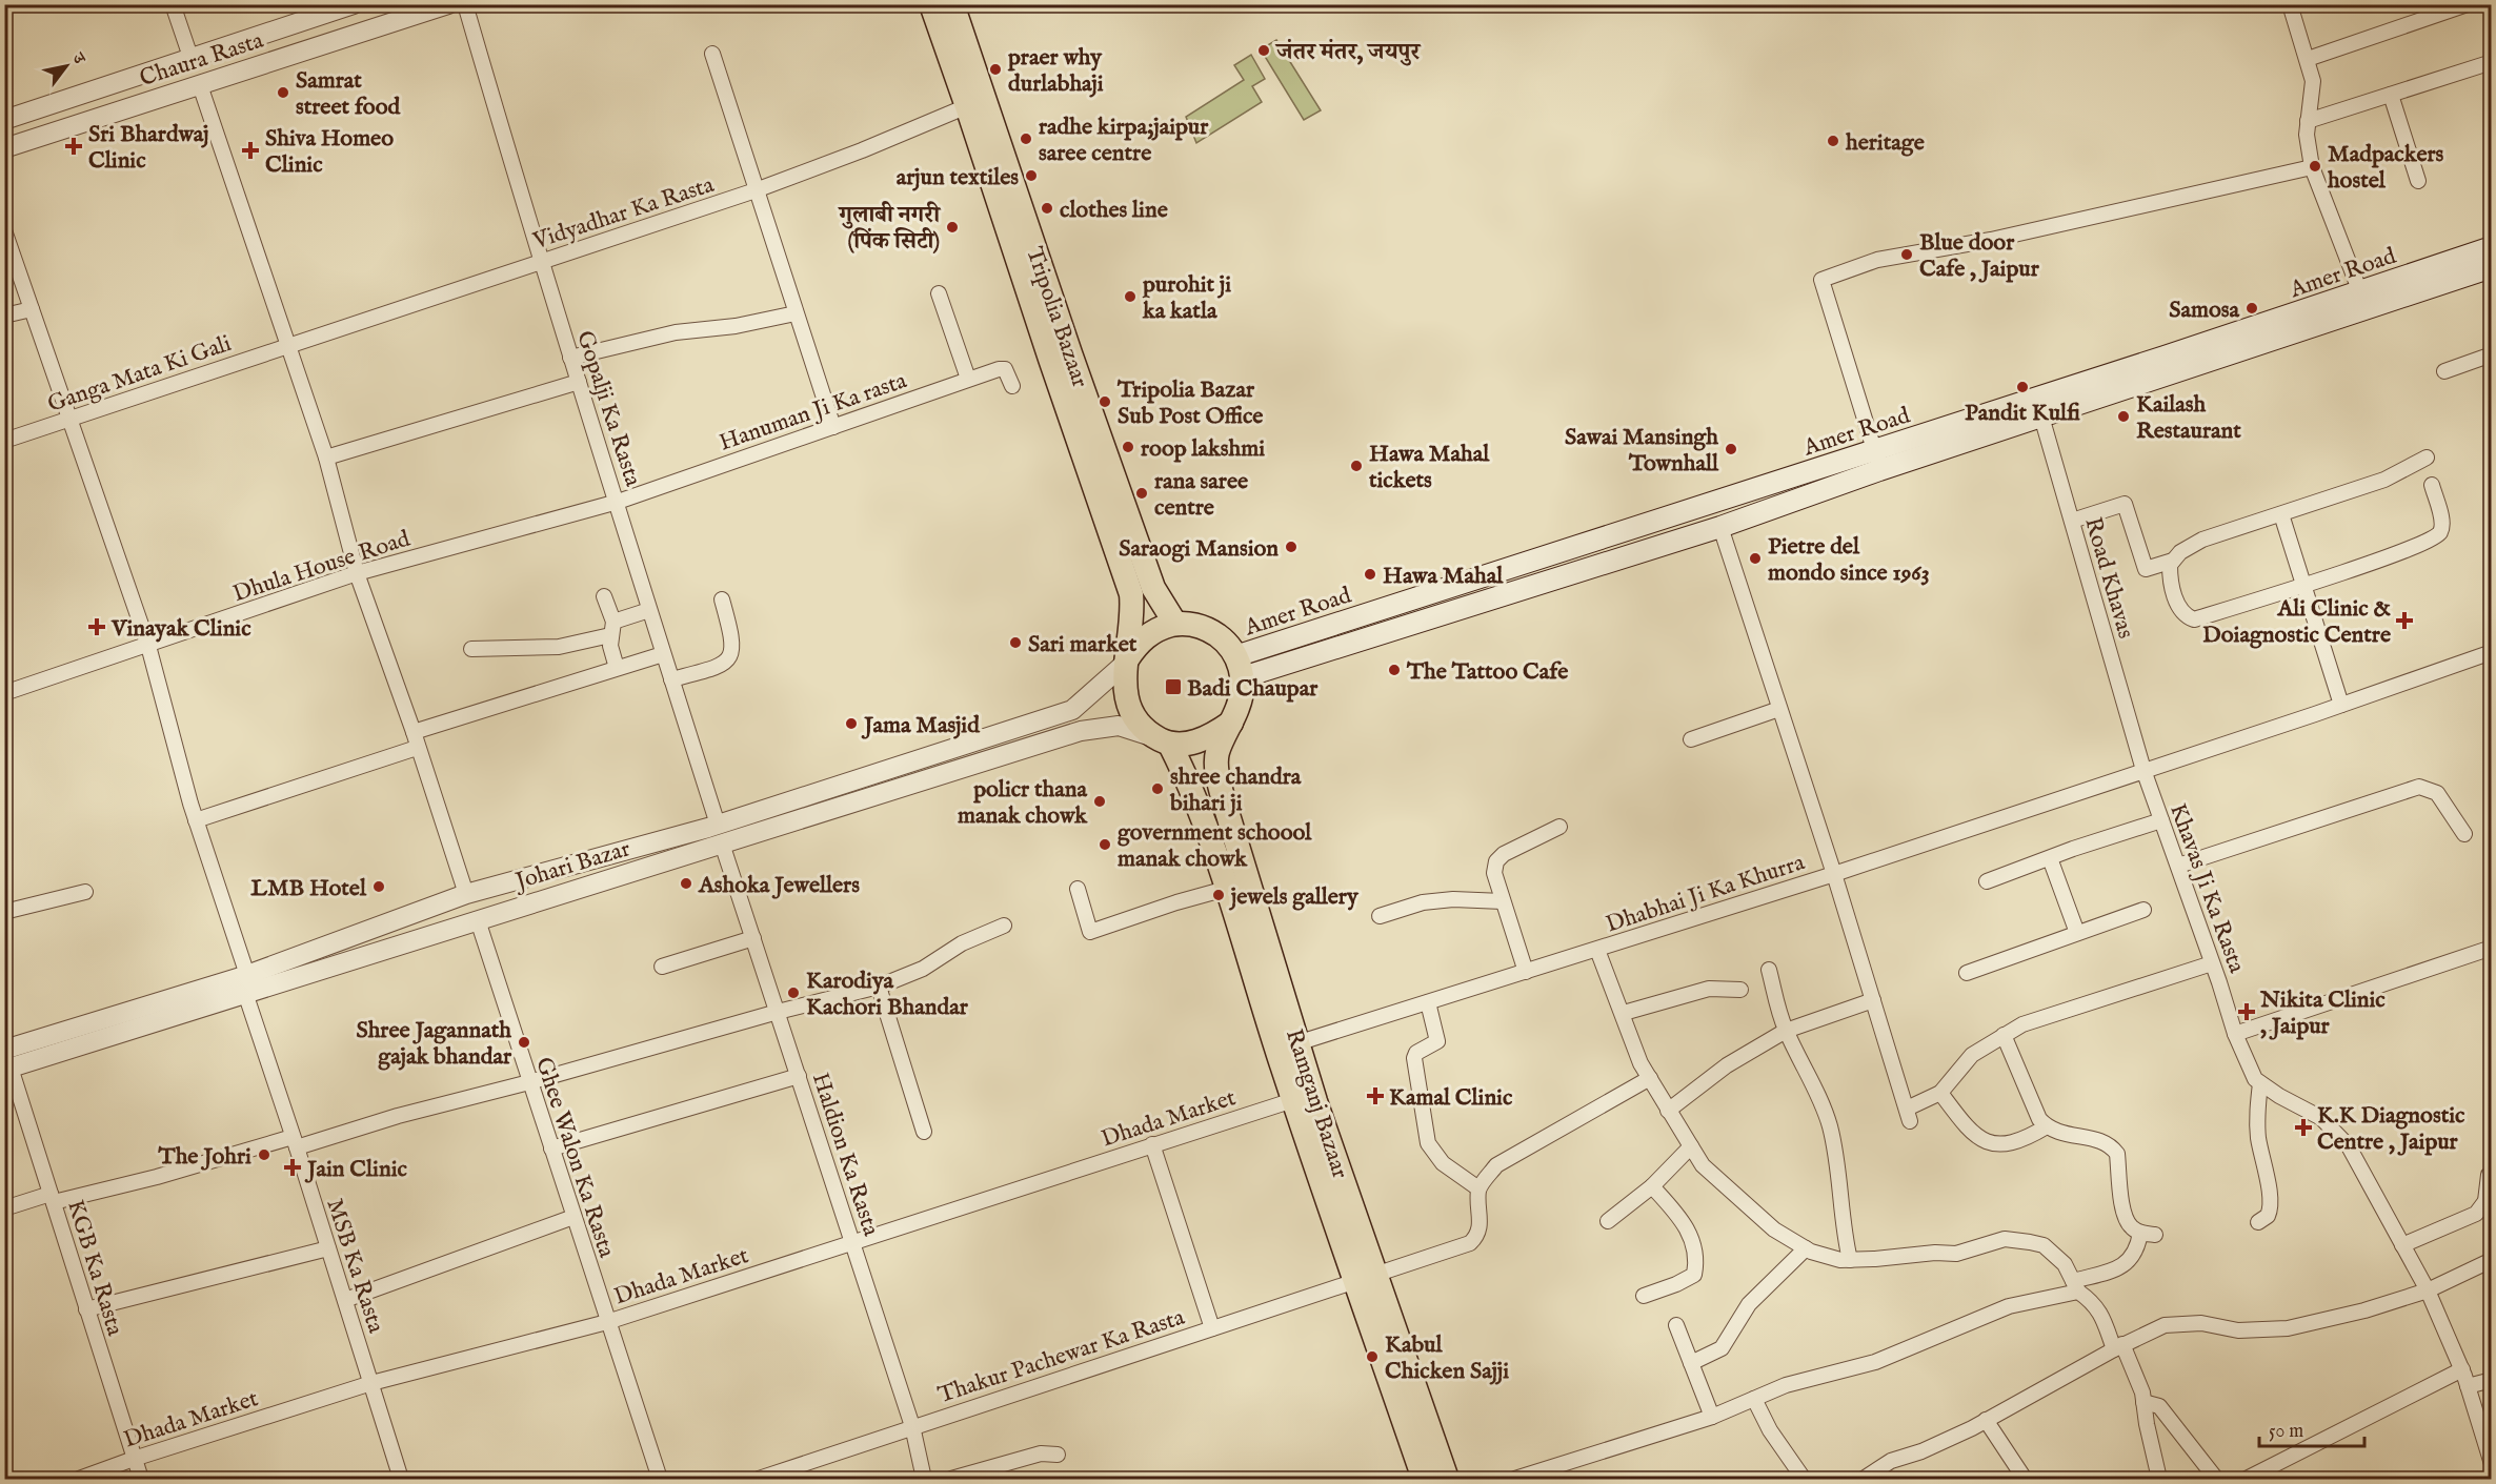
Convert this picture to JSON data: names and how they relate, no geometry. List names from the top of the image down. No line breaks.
{"streets":{"main road":["Amer Road","Tripolia Bazaar","Ramganj Bazaar"],"street":["Chaura Rasta","Vidyadhar Ka Rasta","Ganga Mata Ki Gali","Gopalji Ka Rasta","Hanuman Ji Ka rasta","Dhula House Road","Road Khavas","Johari Bazar","Khavas Ji Ka Rasta","Dhabhai Ji Ka Khurra","Dhada Market","Haldion Ka Rasta","Ghee Walon Ka Rasta","MSB Ka Rasta","KGB Ka Rasta","Thakur Pachewar Ka Rasta"]},"crossings":[["Vidyadhar Ka Rasta","Tripolia Bazaar"],["Vidyadhar Ka Rasta","Ganga Mata Ki Gali"],["Vidyadhar Ka Rasta","Gopalji Ka Rasta"],["Amer Road","Tripolia Bazaar"],["Amer Road","Road Khavas"],["Amer Road","Johari Bazar"],["Amer Road","Ramganj Bazaar"],["Tripolia Bazaar","Johari Bazar"],["Tripolia Bazaar","Ramganj Bazaar"],["Ganga Mata Ki Gali","MSB Ka Rasta"],["Gopalji Ka Rasta","Hanuman Ji Ka rasta"],["Gopalji Ka Rasta","Dhula House Road"],["Gopalji Ka Rasta","Johari Bazar"],["Gopalji Ka Rasta","Haldion Ka Rasta"],["Hanuman Ji Ka rasta","Dhula House Road"],["Dhula House Road","MSB Ka Rasta"],["Road Khavas","Khavas Ji Ka Rasta"],["Road Khavas","Dhabhai Ji Ka Khurra"],["Johari Bazar","Ramganj Bazaar"],["Johari Bazar","Haldion Ka Rasta"],["Johari Bazar","Ghee Walon Ka Rasta"],["Johari Bazar","MSB Ka Rasta"],["Johari Bazar","KGB Ka Rasta"],["Khavas Ji Ka Rasta","Dhabhai Ji Ka Khurra"],["Dhabhai Ji Ka Khurra","Ramganj Bazaar"],["Ramganj Bazaar","Dhada Market"],["Ramganj Bazaar","Thakur Pachewar Ka Rasta"],["Dhada Market","Haldion Ka Rasta"],["Dhada Market","Ghee Walon Ka Rasta"],["Dhada Market","MSB Ka Rasta"],["Dhada Market","KGB Ka Rasta"],["Haldion Ka Rasta","Thakur Pachewar Ka Rasta"]],"places":{"other":["जंतर मंतर, जयपुर","praer why durlabhaji","Samrat street food","radhe kirpa;jaipur saree centre","heritage","Madpackers hostel","arjun textiles","clothes line","गुलाबी नगरी (पिंक सिटी)","Blue door Cafe , Jaipur","purohit ji ka katla","Samosa","Pandit Kulfi","Tripolia Bazar Sub Post Office","Kailash Restaurant","roop lakshmi","Sawai Mansingh Townhall","Hawa Mahal tickets","rana saree centre","Saraogi Mansion","Pietre del mondo since 1963","Hawa Mahal","Sari market","The Tattoo Cafe","Jama Masjid","shree chandra bihari ji","policr thana manak chowk","government schoool manak chowk","Ashoka Jewellers","LMB Hotel","jewels gallery","Karodiya Kachori Bhandar","Shree Jagannath gajak bhandar","The Johri","Kabul Chicken Sajji"],"health":["Sri Bhardwaj Clinic","Shiva Homeo Clinic","Ali Clinic & Doiagnostic Centre","Vinayak Clinic","Nikita Clinic , Jaipur","Kamal Clinic","K.K Diagnostic Centre , Jaipur","Jain Clinic"],"transit":["Badi Chaupar"]},"scale_bar":"50 m","north":"top right"}
